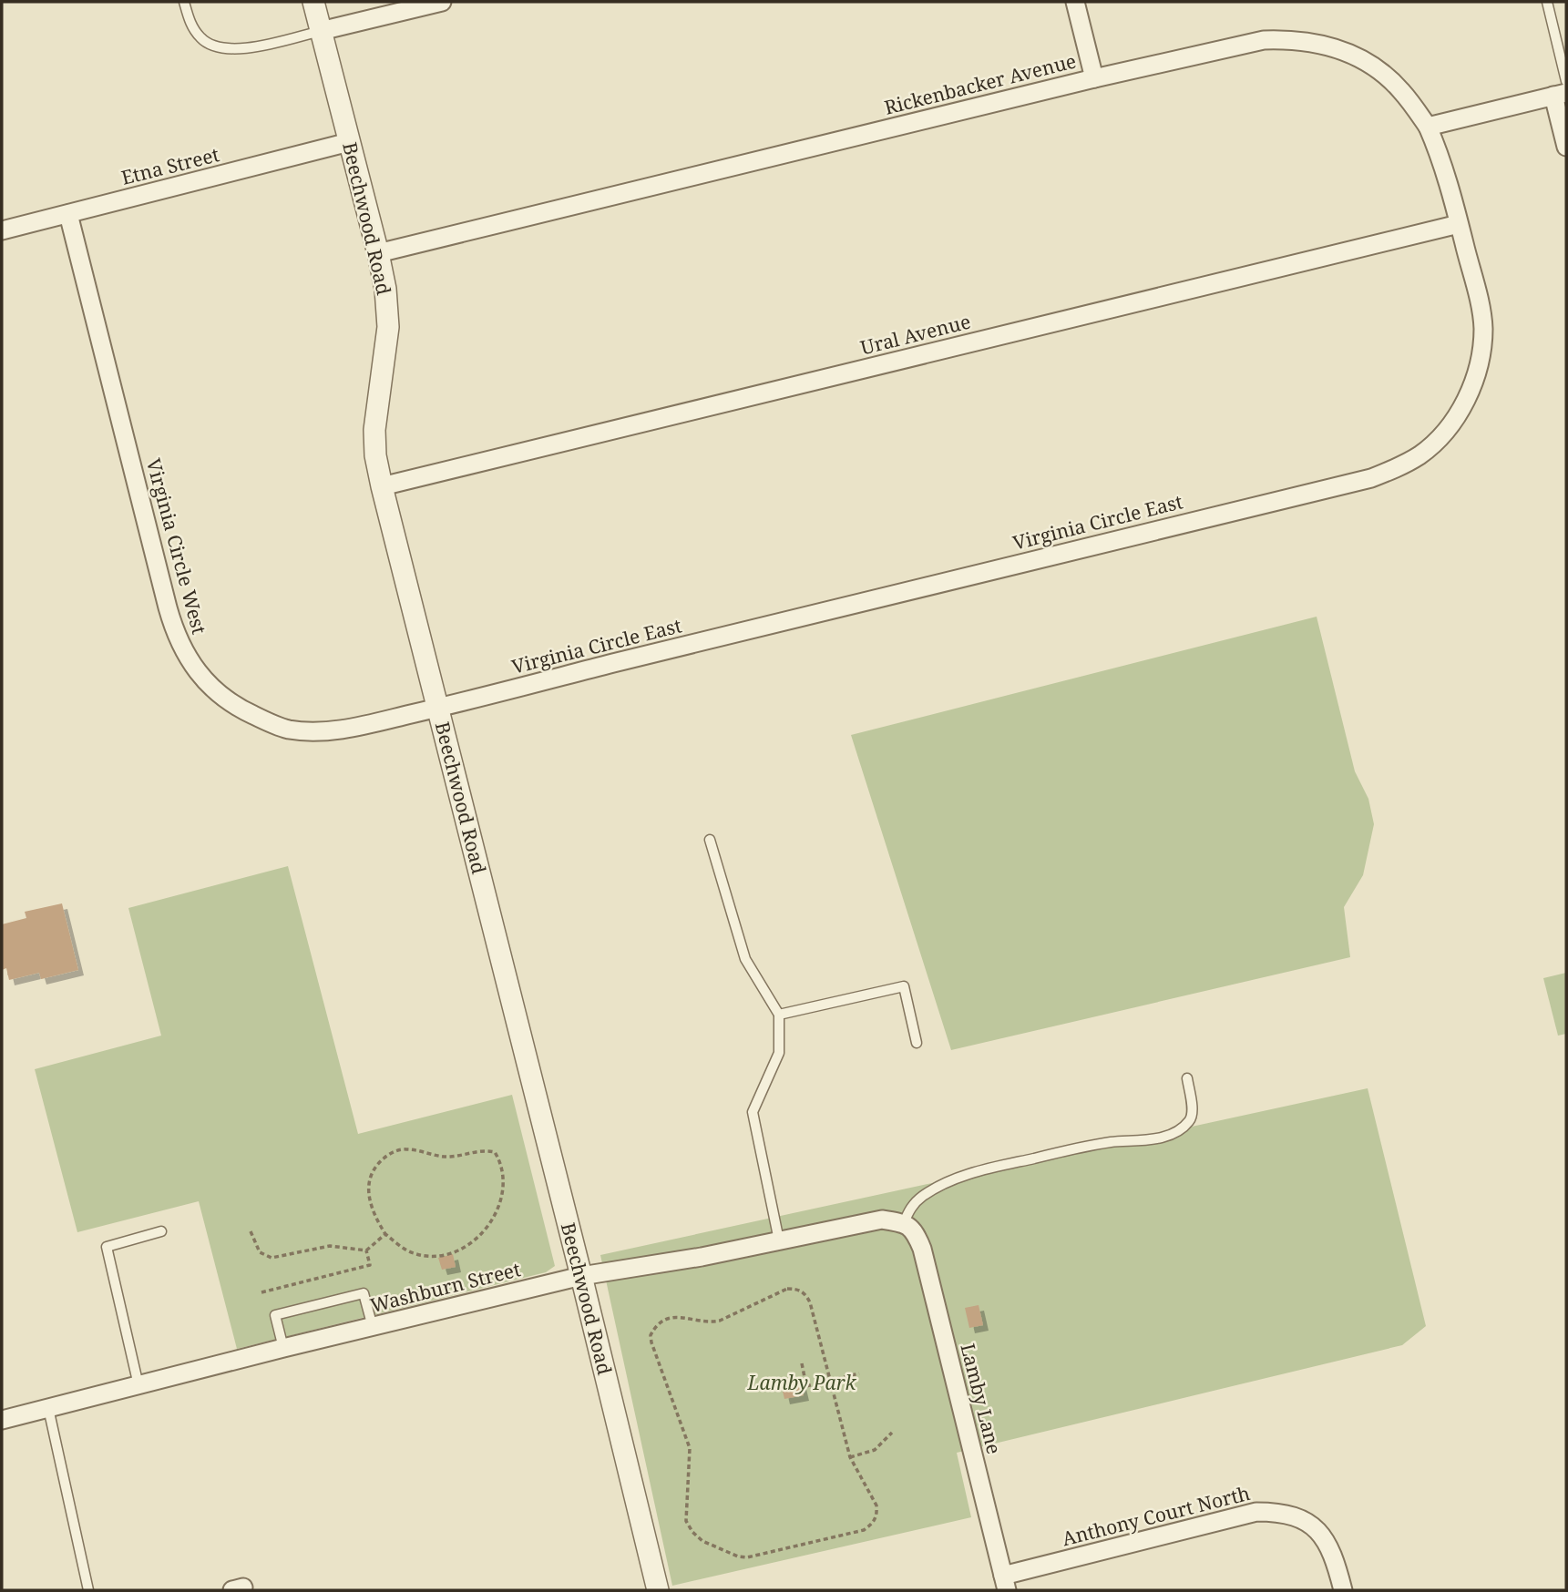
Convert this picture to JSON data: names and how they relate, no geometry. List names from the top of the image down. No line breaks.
{"streets":{"street":["Rickenbacker Avenue","Etna Street","Beechwood Road","Ural Avenue","Virginia Circle East","Virginia Circle West","Washburn Street","Lamby Lane","Anthony Court North"]},"crossings":[["Rickenbacker Avenue","Beechwood Road"],["Rickenbacker Avenue","Virginia Circle East"],["Etna Street","Beechwood Road"],["Etna Street","Virginia Circle West"],["Beechwood Road","Ural Avenue"],["Beechwood Road","Virginia Circle East"],["Beechwood Road","Virginia Circle West"],["Beechwood Road","Washburn Street"],["Ural Avenue","Virginia Circle East"],["Virginia Circle East","Virginia Circle West"],["Washburn Street","Lamby Lane"],["Lamby Lane","Anthony Court North"]],"parks":["Lamby Park"]}
